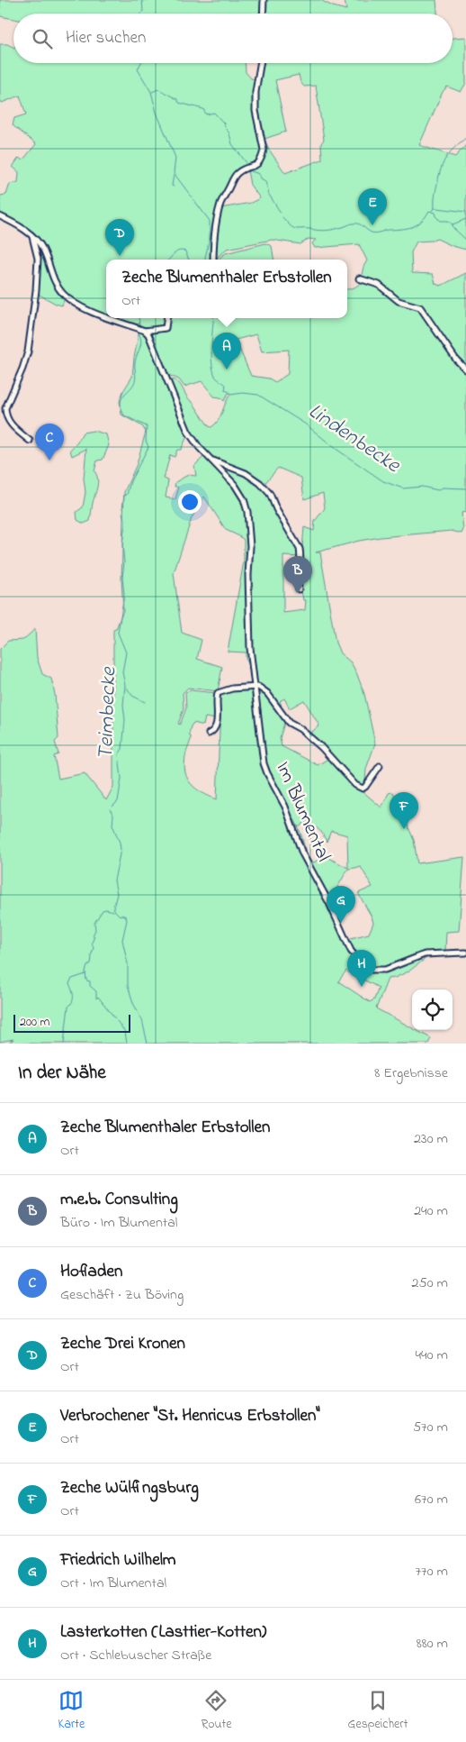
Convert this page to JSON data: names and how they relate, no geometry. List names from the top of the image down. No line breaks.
{"streets":{"street":["Im Blumental"]},"water":["Lindenbecke","Teimbecke"],"scale_bar":"200 m","page":{"search":"Hier suchen","pins":["E","D","A","C","B","F","G","H"],"popup":["Zeche Blumenthaler Erbstollen","Ort"],"scale":"200 m","heading":["In der Nähe","8 Ergebnisse"],"list":[{"mark":"A","name":"Zeche Blumenthaler Erbstollen","note":"Ort","value":"230 m"},{"mark":"B","name":"m.e.b. Consulting","note":"Büro · Im Blumental","value":"240 m"},{"mark":"C","name":"Hofladen","note":"Geschäft · Zu Böving","value":"250 m"},{"mark":"D","name":"Zeche Drei Kronen","note":"Ort","value":"440 m"},{"mark":"E","name":"Verbrochener \"St. Henricus Erbstollen\"","note":"Ort","value":"570 m"},{"mark":"F","name":"Zeche Wülfingsburg","note":"Ort","value":"670 m"},{"mark":"G","name":"Friedrich Wilhelm","note":"Ort · Im Blumental","value":"770 m"},{"mark":"H","name":"Lasterkotten (Lasttier-Kotten)","note":"Ort · Schlebuscher Straße","value":"880 m"}],"nav":["Karte","Route","Gespeichert"]}}
